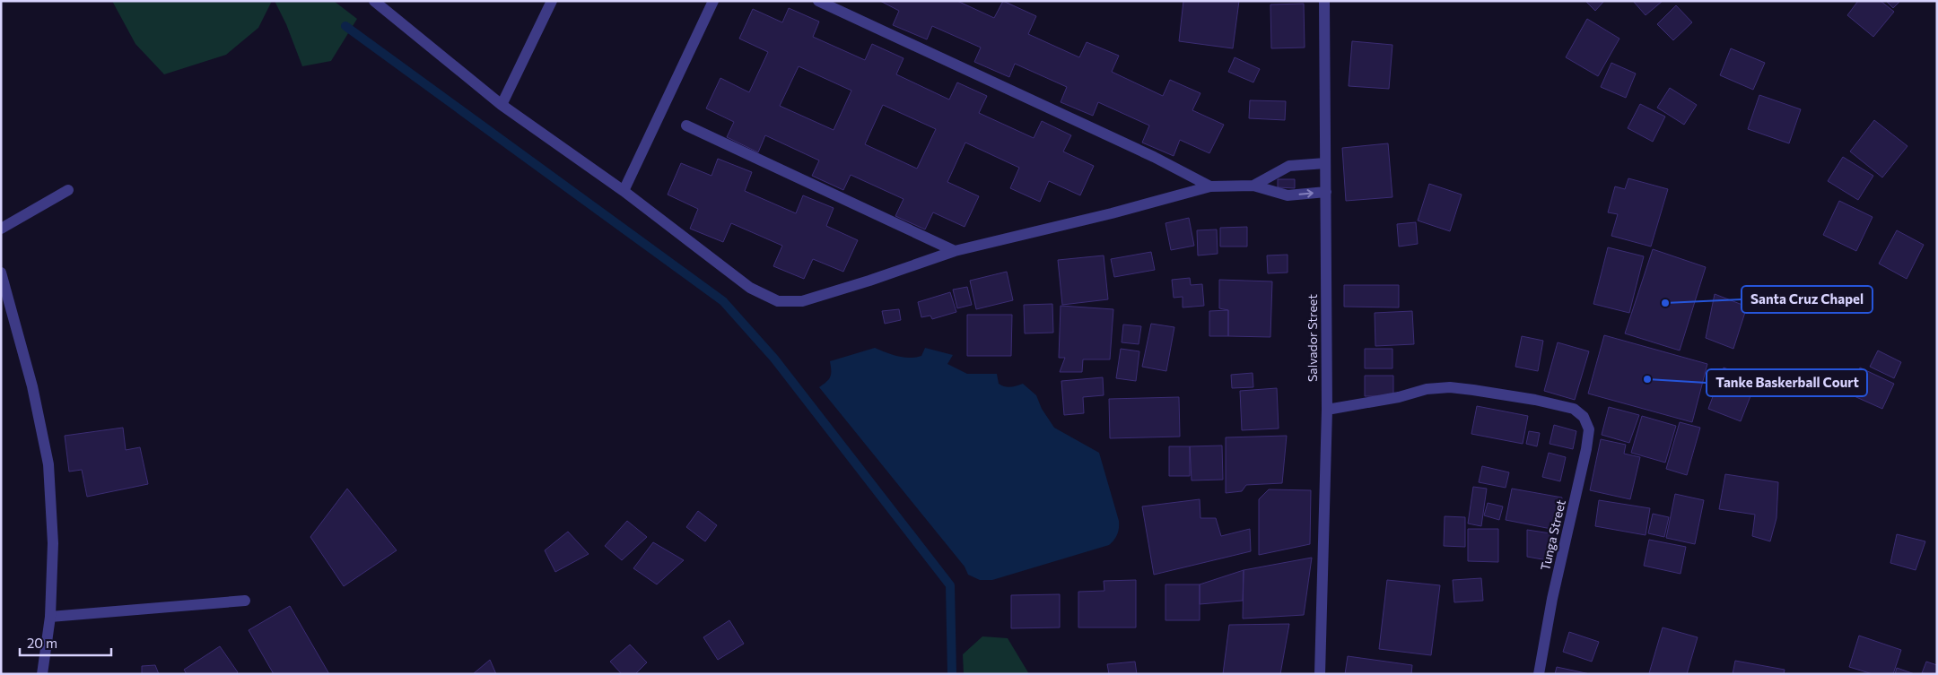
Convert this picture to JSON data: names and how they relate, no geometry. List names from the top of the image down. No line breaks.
{"streets":{"street":["Salvador Street","Tunga Street"]},"crossings":[["Salvador Street","Tunga Street"]],"places":["Santa Cruz Chapel","Tanke Baskerball Court"],"scale_bar":"20 m"}
